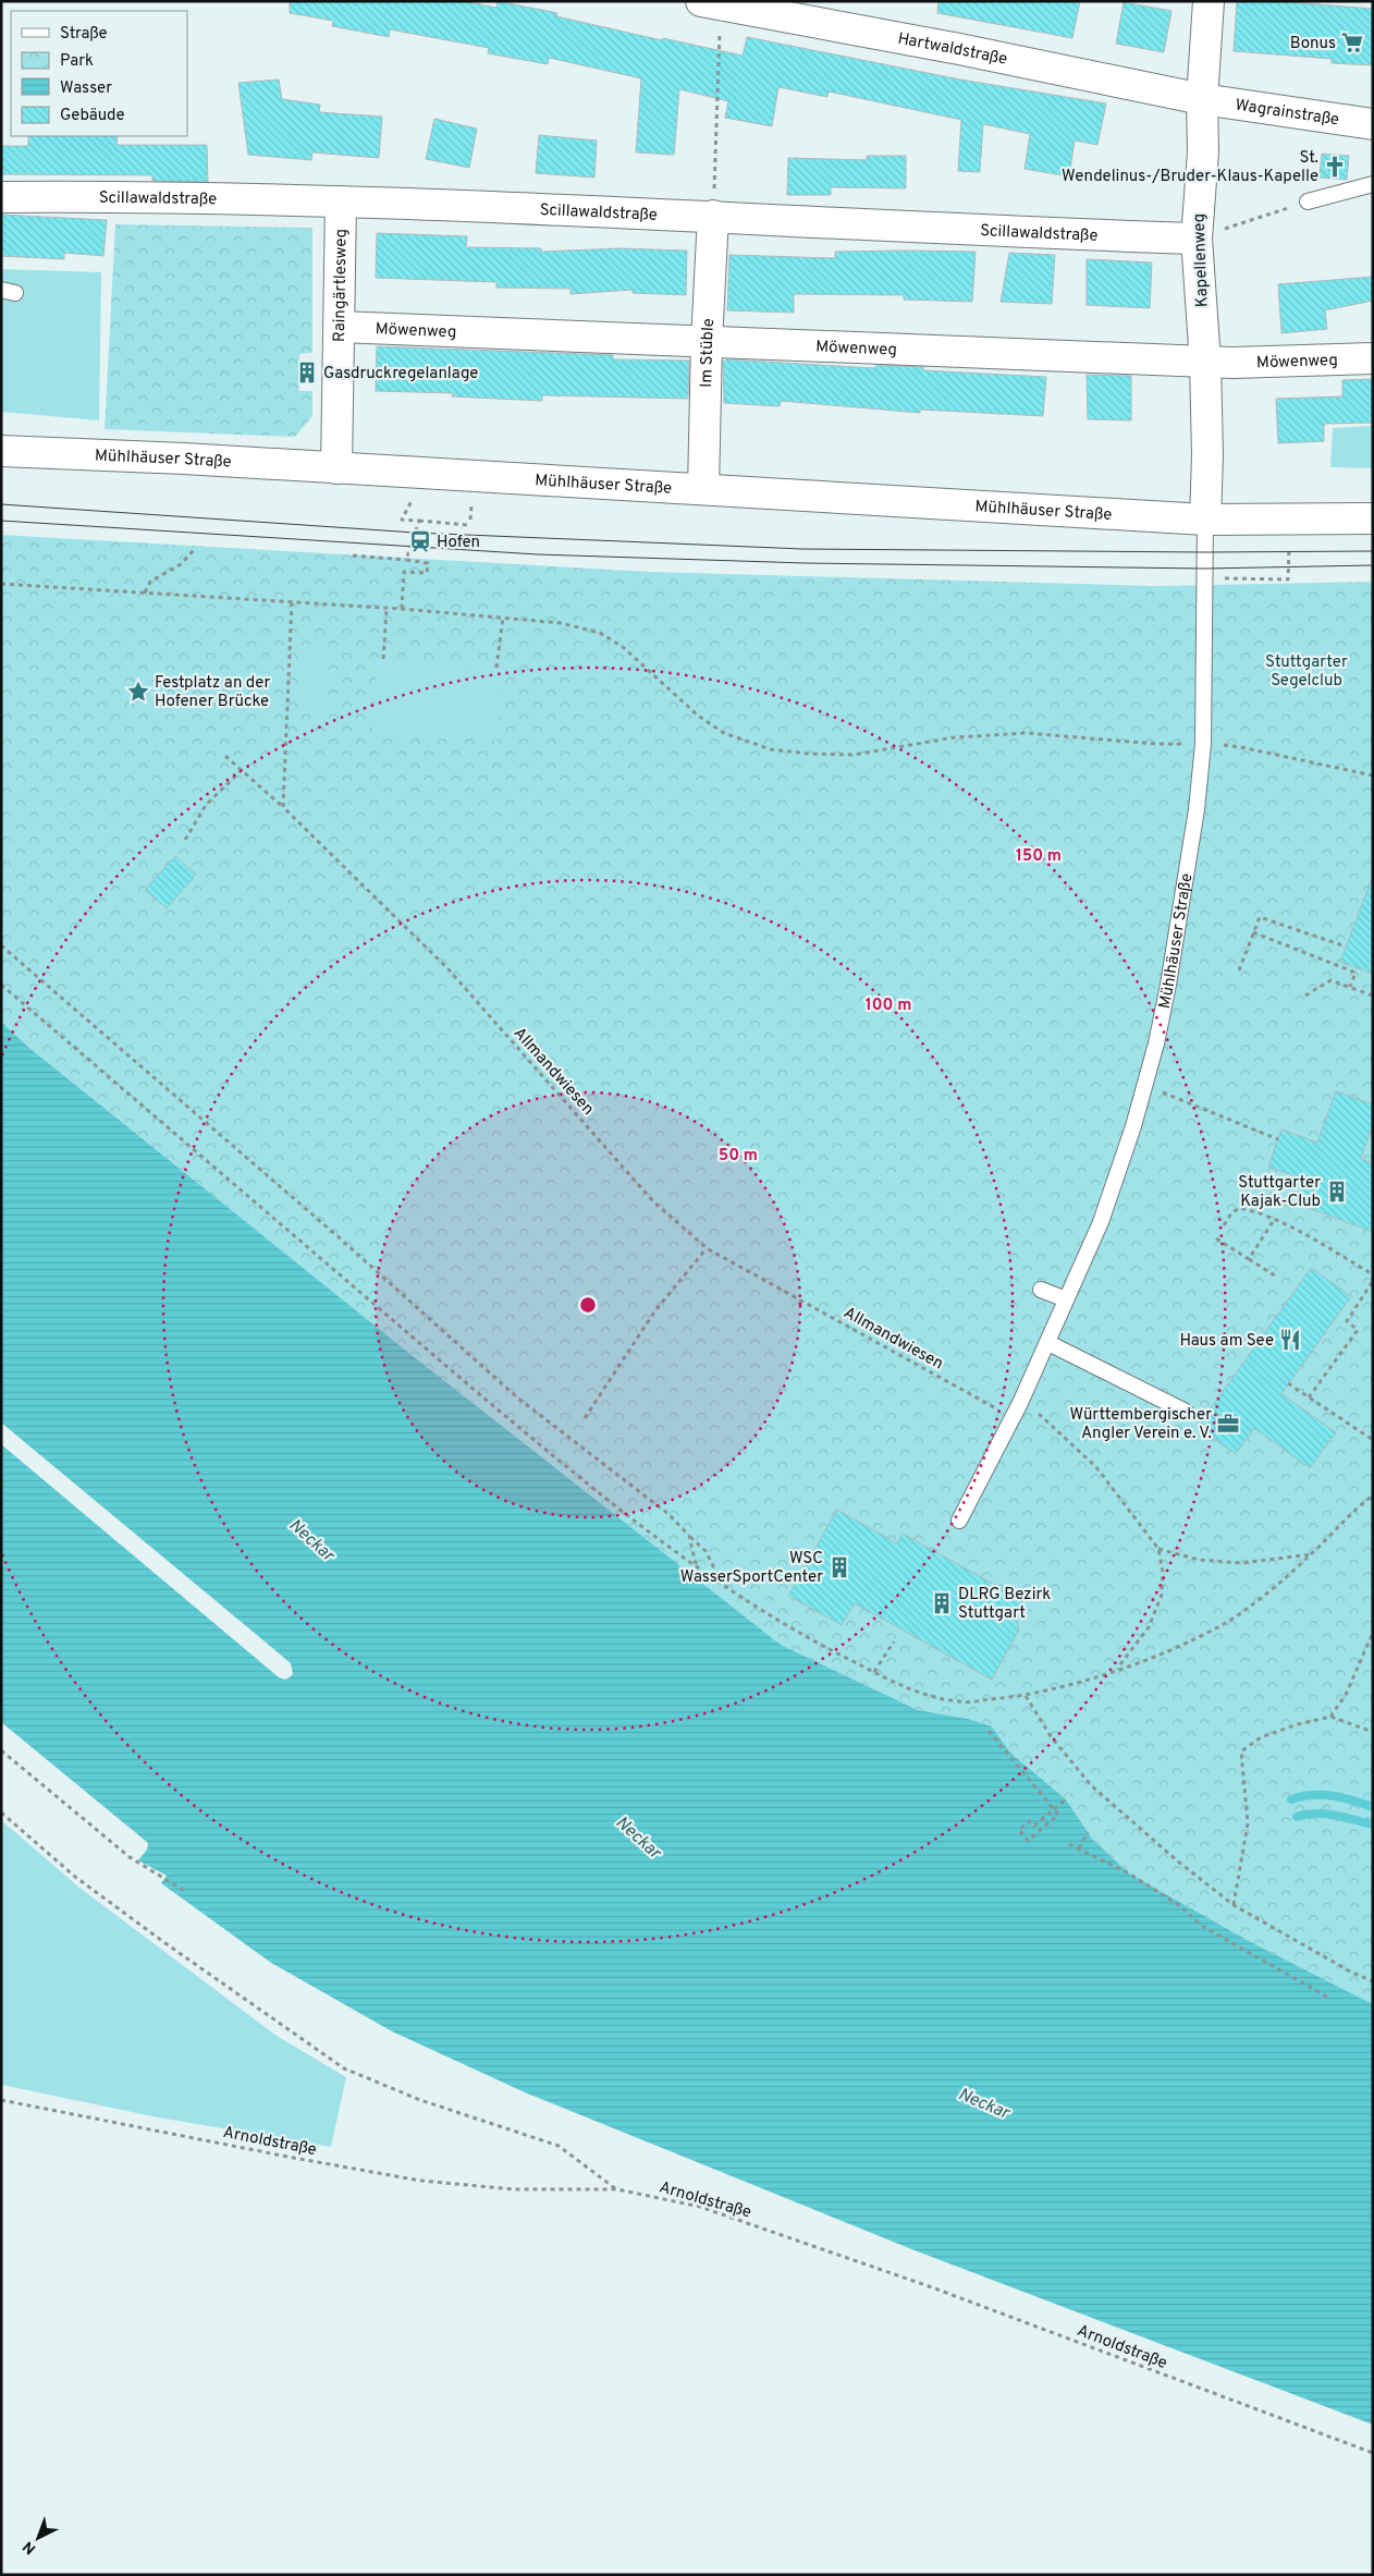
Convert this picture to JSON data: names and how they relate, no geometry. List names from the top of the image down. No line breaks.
{"streets":{"street":["Hartwaldstraße","Wagrainstraße","Scillawaldstraße","Kapellenweg","Raingärtlesweg","Möwenweg","Im Stüble","Mühlhäuser Straße"],"path":["Allmandwiesen","Arnoldstraße"]},"crossings":[["Hartwaldstraße","Wagrainstraße"],["Hartwaldstraße","Kapellenweg"],["Wagrainstraße","Kapellenweg"],["Scillawaldstraße","Kapellenweg"],["Scillawaldstraße","Raingärtlesweg"],["Scillawaldstraße","Im Stüble"],["Kapellenweg","Möwenweg"],["Kapellenweg","Mühlhäuser Straße"],["Raingärtlesweg","Möwenweg"],["Raingärtlesweg","Mühlhäuser Straße"],["Möwenweg","Im Stüble"],["Im Stüble","Mühlhäuser Straße"],["Mühlhäuser Straße","Allmandwiesen"]],"water":["Neckar"],"parks":["Stuttgarter Segelclub"],"places":{"supermarket":["Bonus"],"church":["St. Wendelinus-/Bruder-Klaus-Kapelle"],"building":["Gasdruckregelanlage","Stuttgarter Kajak-Club","WSC WasserSportCenter","DLRG Bezirk Stuttgart"],"station":["Hofen"],"place":["Festplatz an der Hofener Brücke"],"restaurant":["Haus am See"],"office":["Württembergischer Angler Verein e. V."]},"legend":["Straße","Park","Wasser","Gebäude"],"north":"bottom left","rings":["150 m","100 m","50 m"]}
